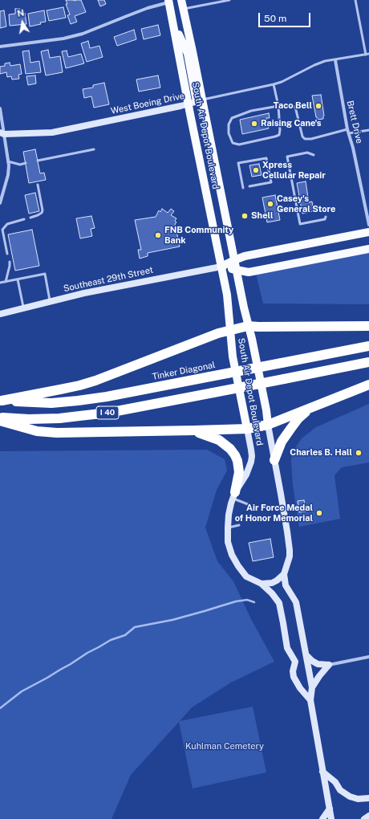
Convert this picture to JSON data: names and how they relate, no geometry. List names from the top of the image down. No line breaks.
{"streets":{"highway":["Tinker Diagonal","I 40"],"main road":["West Boeing Drive","South Air Depot Boulevard","Southeast 29th Street"],"street":["Brett Drive"]},"crossings":[["West Boeing Drive","Brett Drive"],["West Boeing Drive","South Air Depot Boulevard"],["South Air Depot Boulevard","Southeast 29th Street"]],"parks":["Kuhlman Cemetery"],"places":["Taco Bell","Raising Cane's","Xpress Cellular Repair","Casey's General Store","Shell","FNB Community Bank","Charles B. Hall","Air Force Medal of Honor Memorial"],"scale_bar":"50 m","north":"top"}
